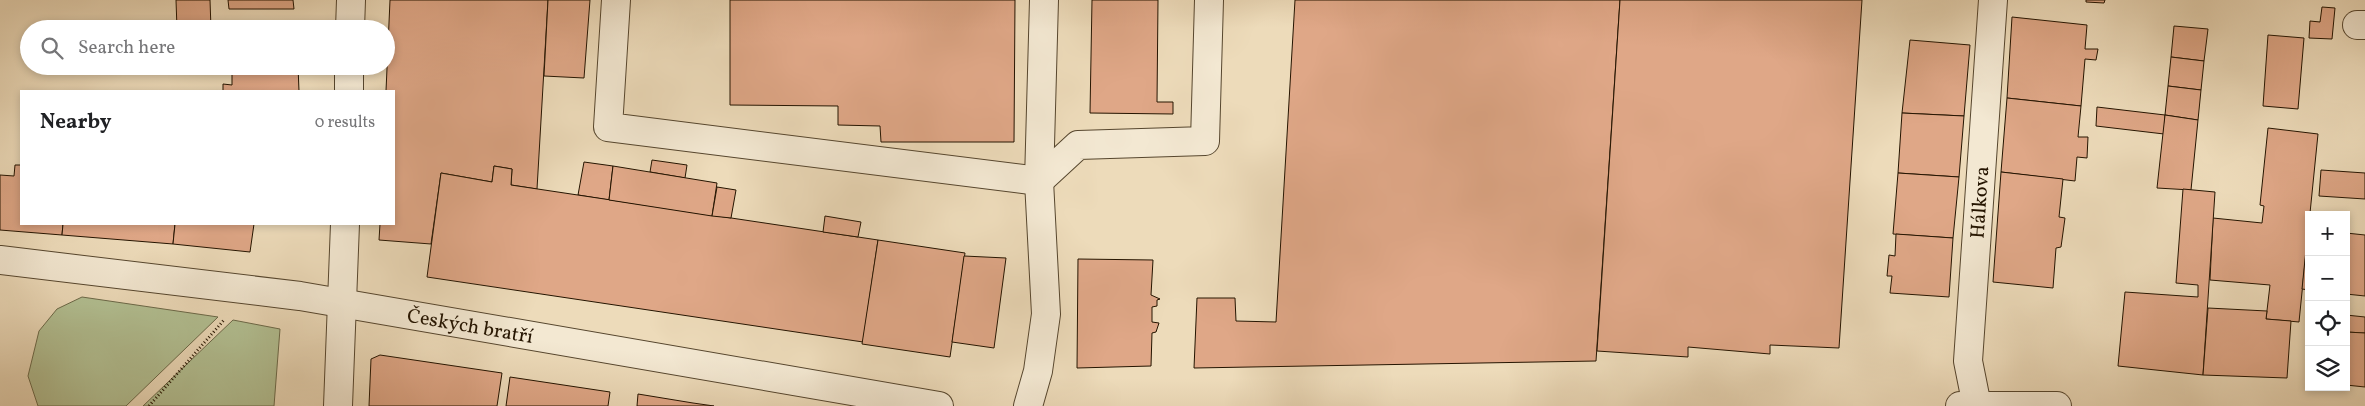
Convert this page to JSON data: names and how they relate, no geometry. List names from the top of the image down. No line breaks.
{"streets":{"street":["Hálkova","Českých bratří"]},"page":{"search":"Search here","heading":["Nearby","0 results"],"map_buttons":["+","−"]}}
